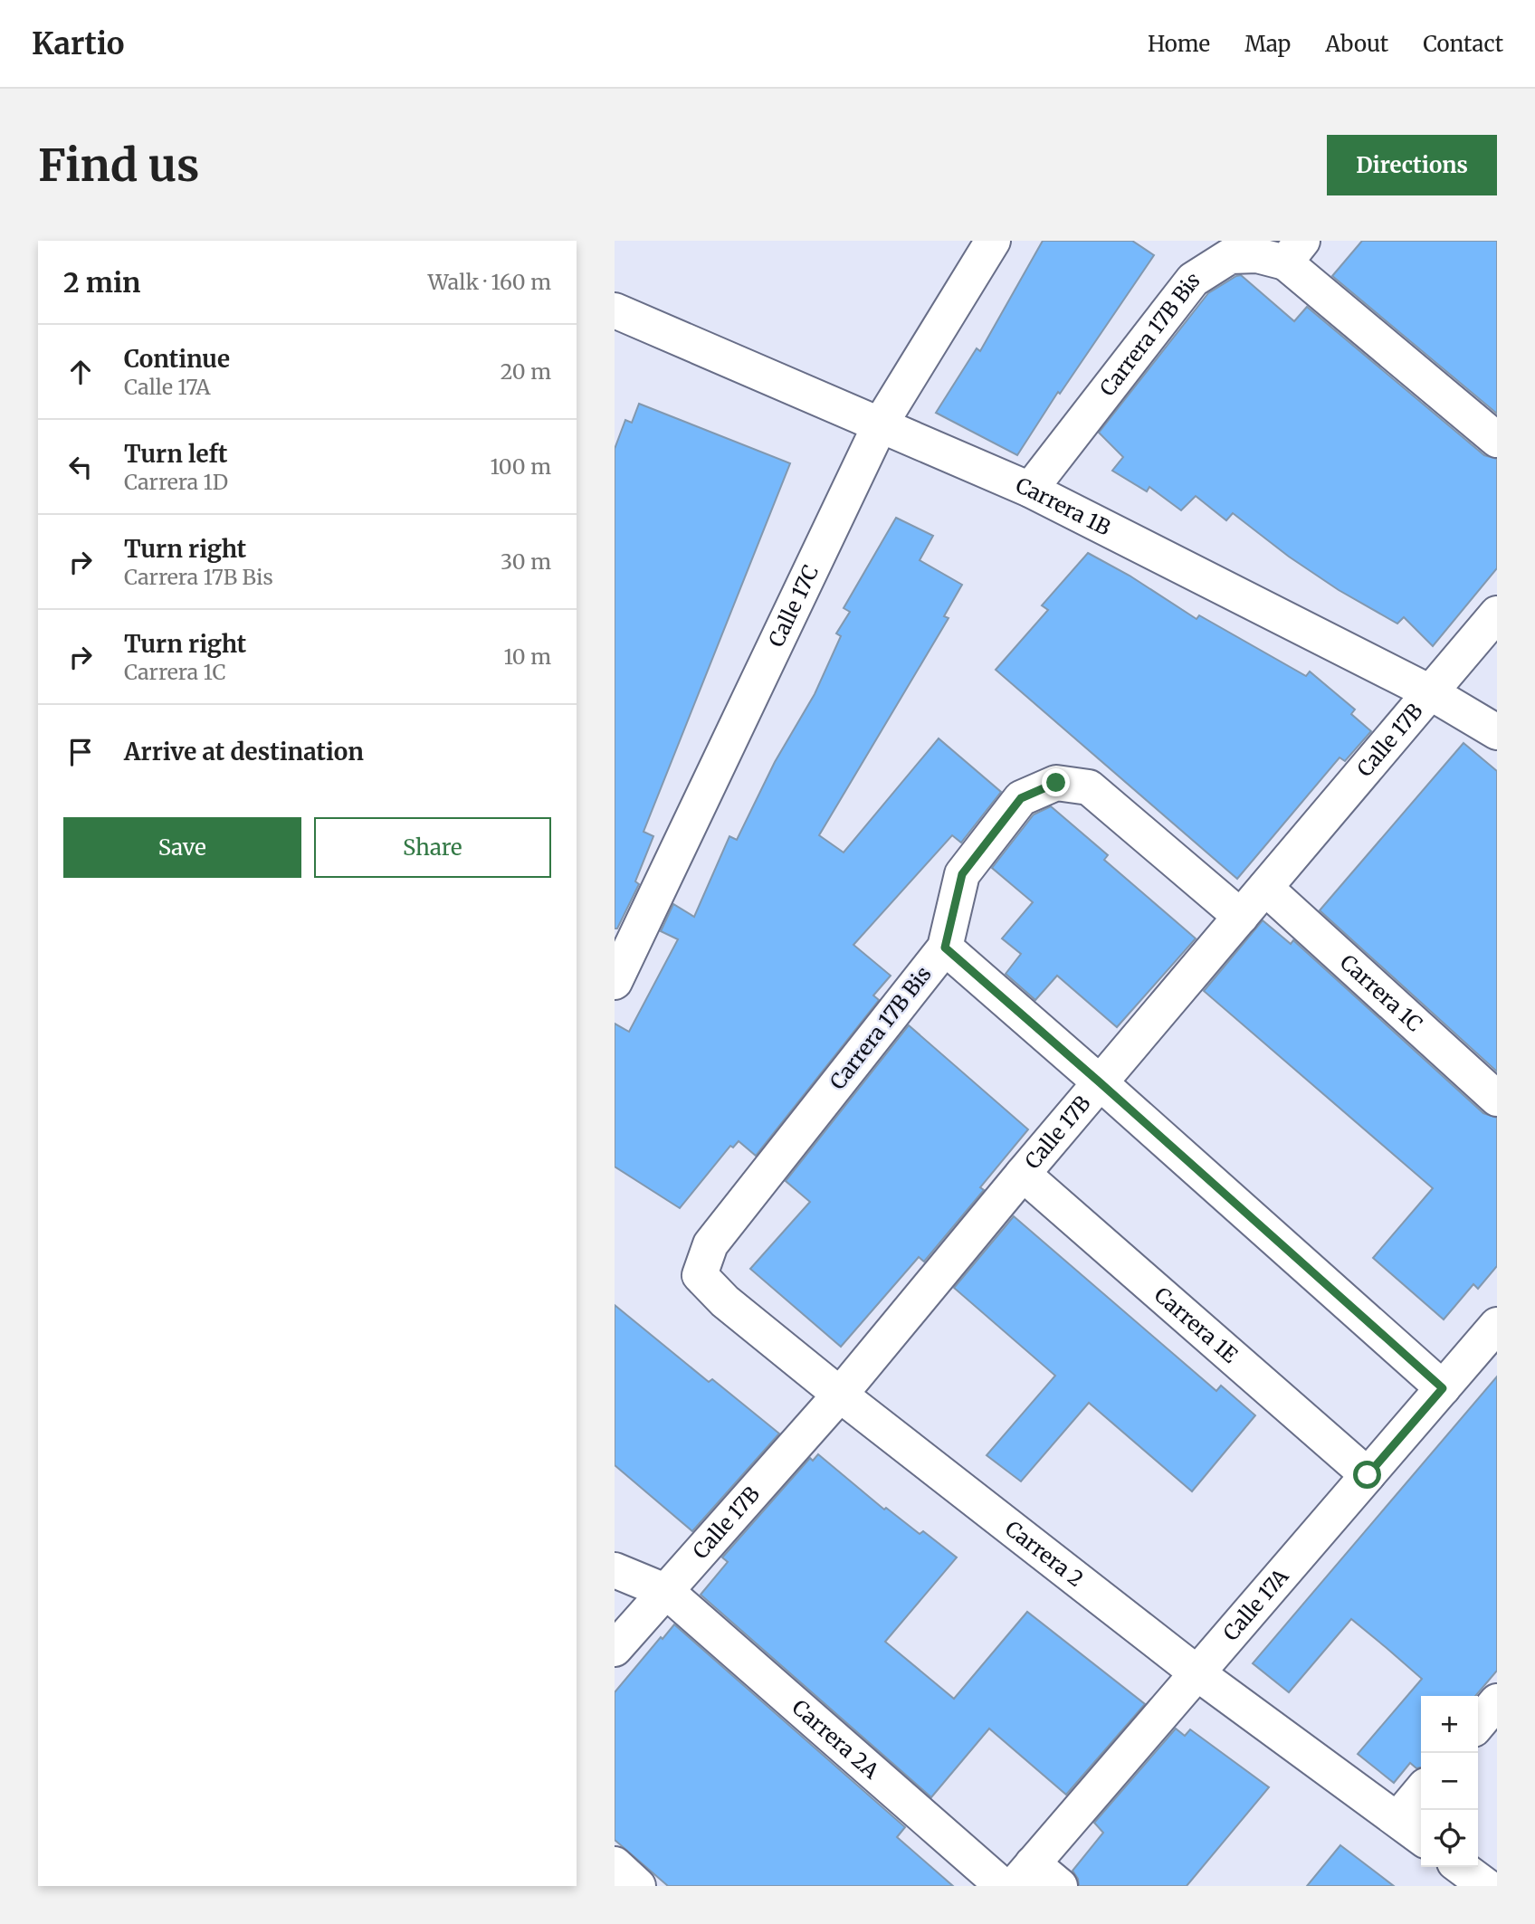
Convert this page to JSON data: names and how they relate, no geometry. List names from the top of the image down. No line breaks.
{"streets":{"street":["Carrera 17B Bis","Carrera 1B","Calle 17C","Calle 17B","Carrera 1C","Carrera 1E","Carrera 2","Calle 17A","Carrera 2A"]},"crossings":[["Carrera 17B Bis","Carrera 1B"],["Carrera 17B Bis","Calle 17B"],["Carrera 17B Bis","Carrera 2"],["Carrera 1B","Calle 17C"],["Carrera 1B","Calle 17B"],["Calle 17B","Carrera 1C"],["Calle 17B","Carrera 1E"],["Calle 17B","Carrera 2"],["Calle 17B","Carrera 2A"],["Carrera 1E","Calle 17A"],["Carrera 2","Calle 17A"]],"page":{"header":"Kartio","nav":["Home","Map","About","Contact"],"buttons":["Directions",["Save","Share"]],"title":"Find us","heading":["2 min","Walk · 160 m"],"list":[["Continue","Calle 17A","20 m"],["Turn left","Carrera 1D","100 m"],["Turn right","Carrera 17B Bis","30 m"],["Turn right","Carrera 1C","10 m"],"Arrive at destination"],"map_buttons":["+","−"]}}
